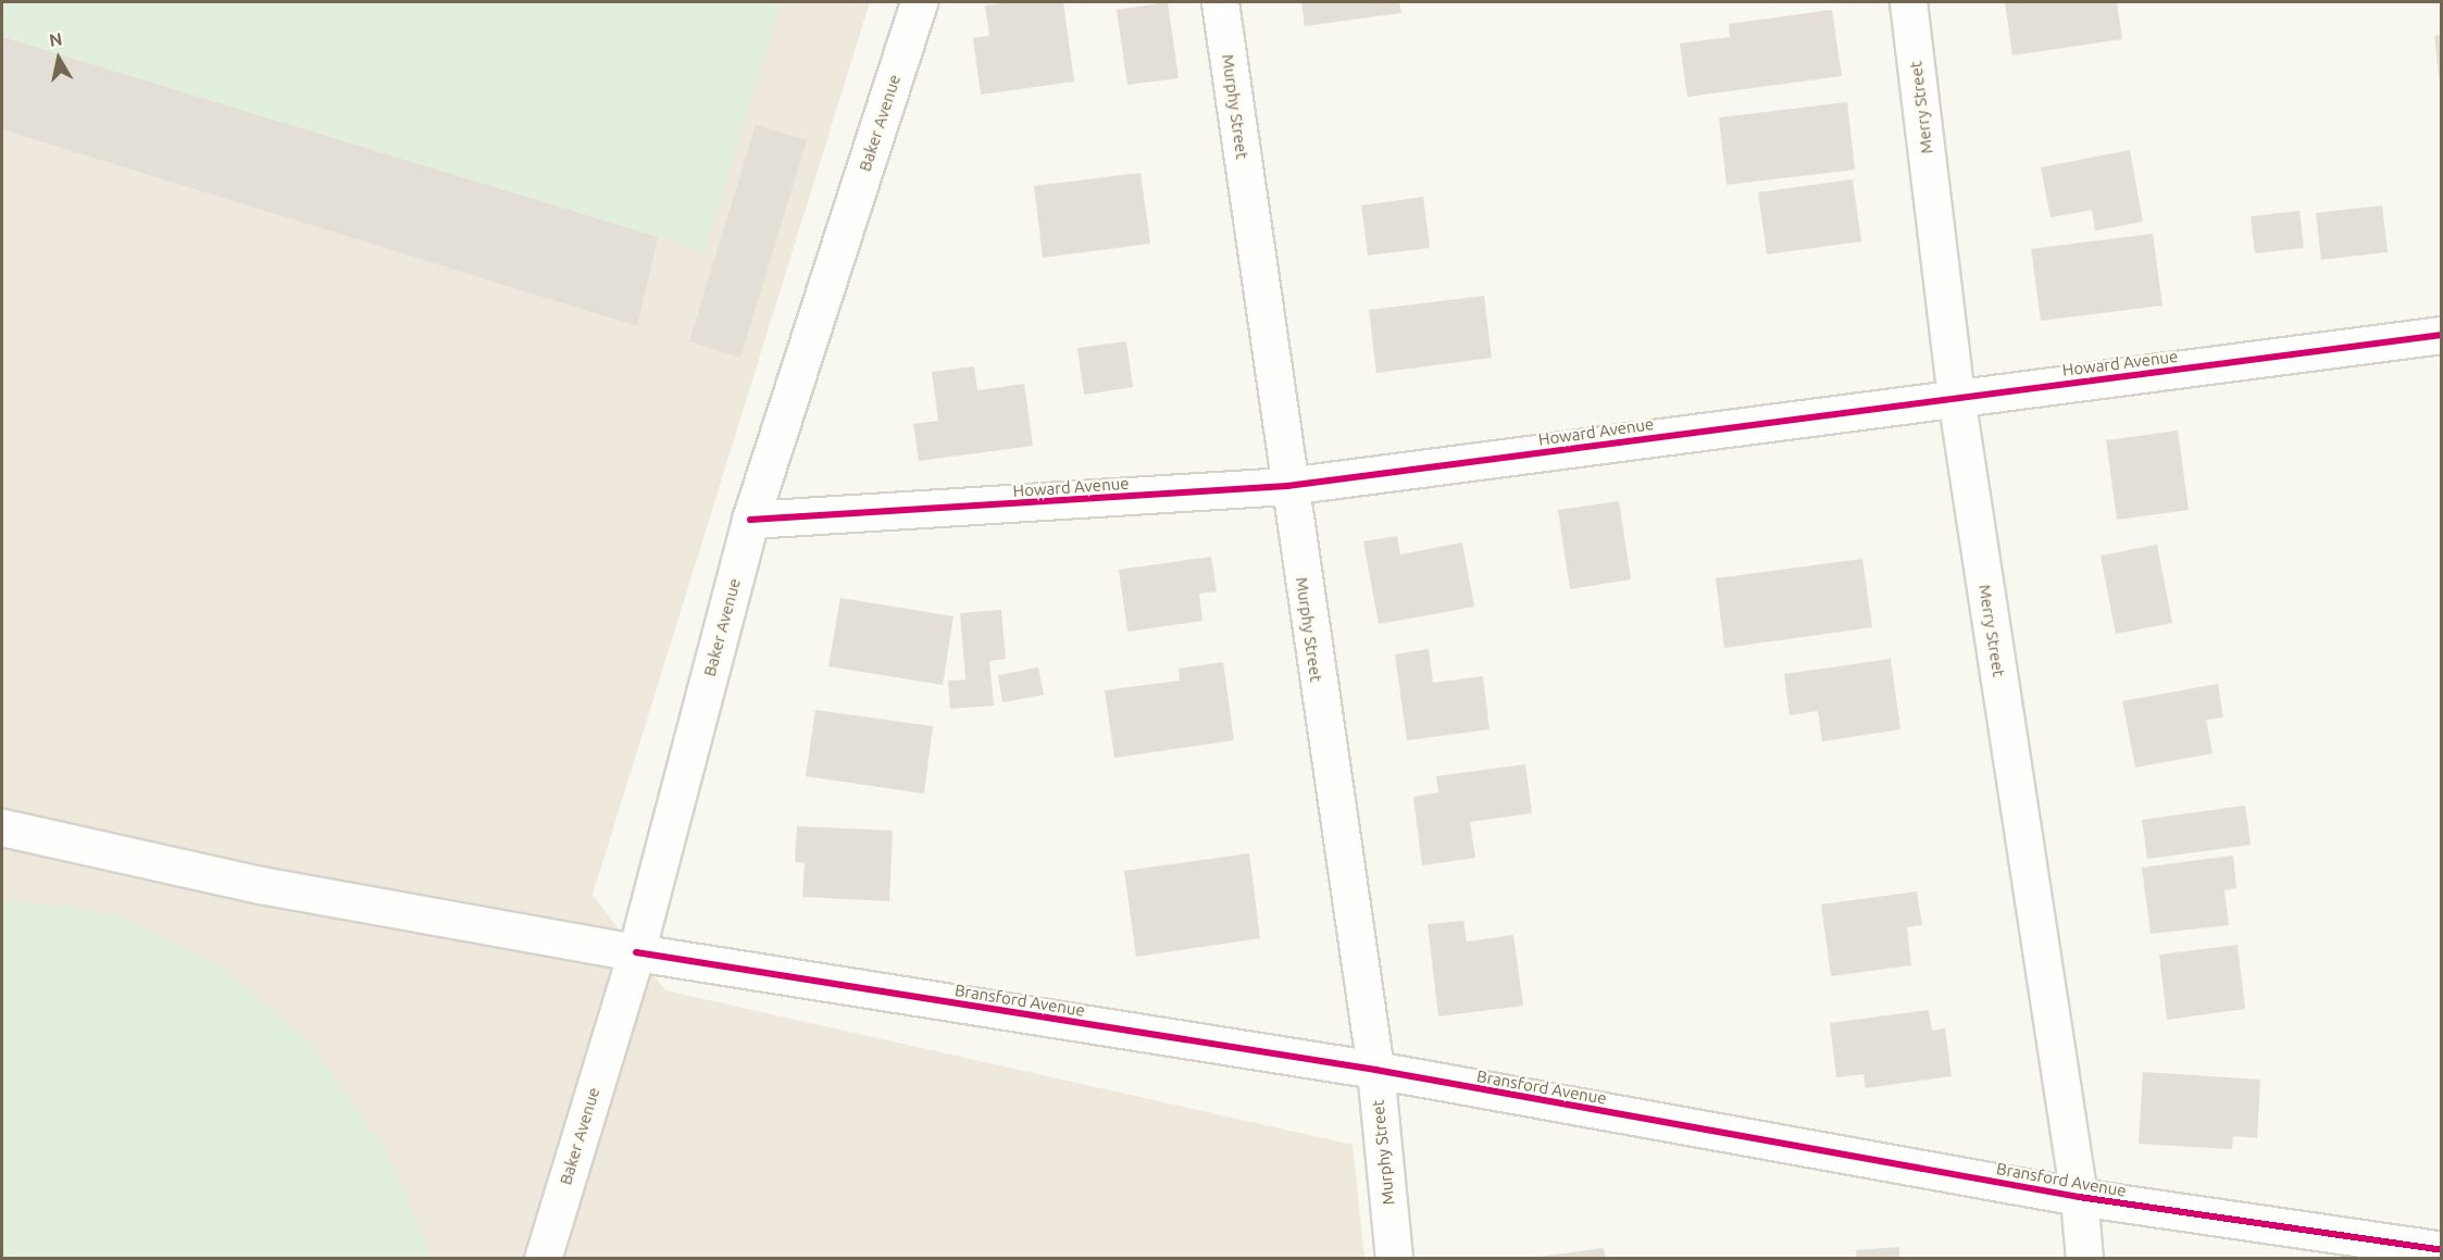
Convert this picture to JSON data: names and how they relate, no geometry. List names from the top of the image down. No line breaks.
{"streets":{"street":["Murphy Street","Merry Street","Baker Avenue","Howard Avenue","Bransford Avenue"]},"crossings":[["Murphy Street","Howard Avenue"],["Murphy Street","Bransford Avenue"],["Merry Street","Howard Avenue"],["Merry Street","Bransford Avenue"],["Baker Avenue","Howard Avenue"],["Baker Avenue","Bransford Avenue"]],"north":"top"}
